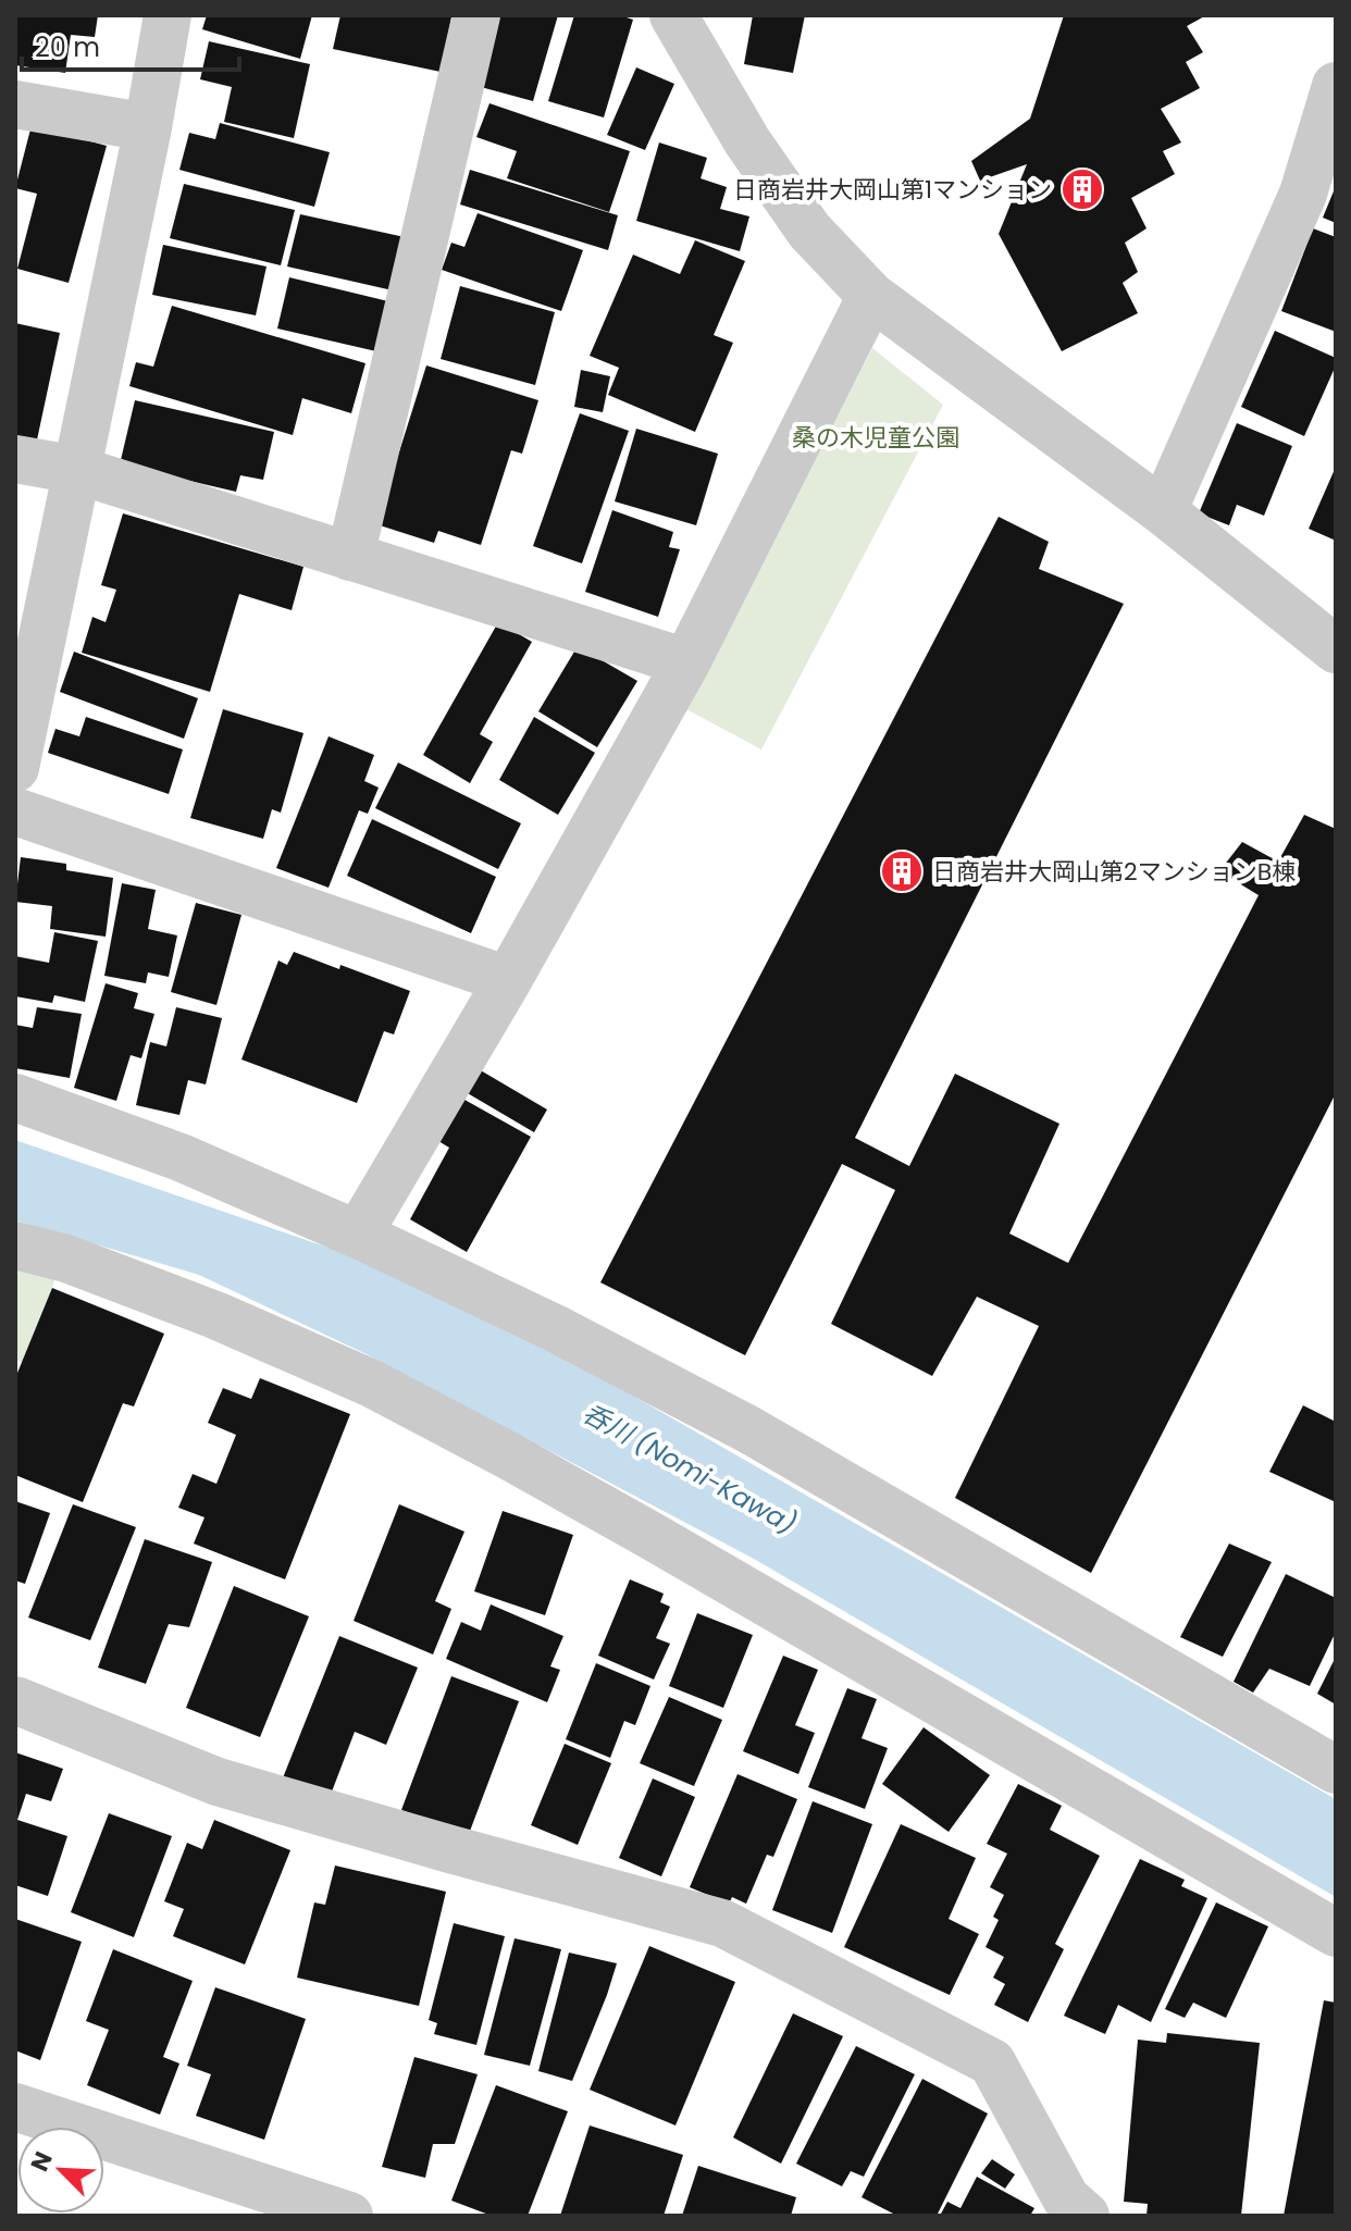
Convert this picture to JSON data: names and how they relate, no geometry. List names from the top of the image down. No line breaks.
{"water":["呑川 (Nomi-Kawa)"],"parks":["桑の木児童公園"],"places":{"building":["日商岩井大岡山第1マンション","日商岩井大岡山第2マンションB棟"]},"scale_bar":"20 m","north":"top left"}
